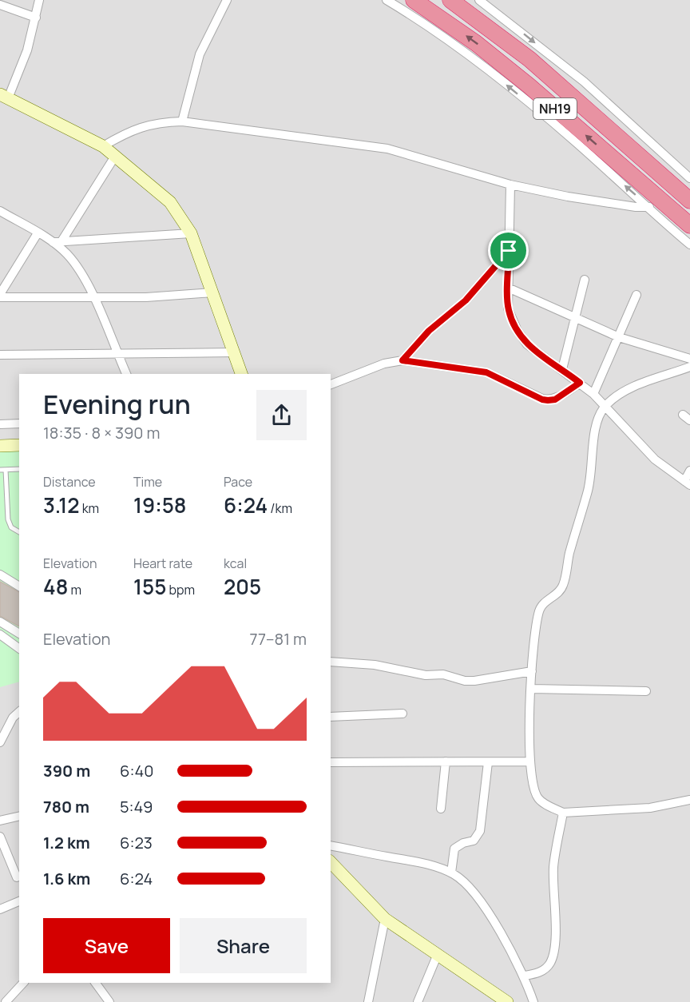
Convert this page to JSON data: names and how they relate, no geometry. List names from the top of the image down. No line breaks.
{"streets":{"highway":["NH19"]},"page":{"heading":["Evening run","18:35 · 8 × 390 m"],"stats":[["Distance","3.12 km"],["Time","19:58"],["Pace","6:24 /km"],["Elevation","48 m"],["Heart rate","155 bpm"],["kcal","205"]],"chart":["Elevation","77–81 m"],"list":[{"name":"390 m","note":"6:40"},{"name":"780 m","note":"5:49"},{"name":"1.2 km","note":"6:23"},{"name":"1.6 km","note":"6:24"}],"buttons":["Save","Share"]}}
